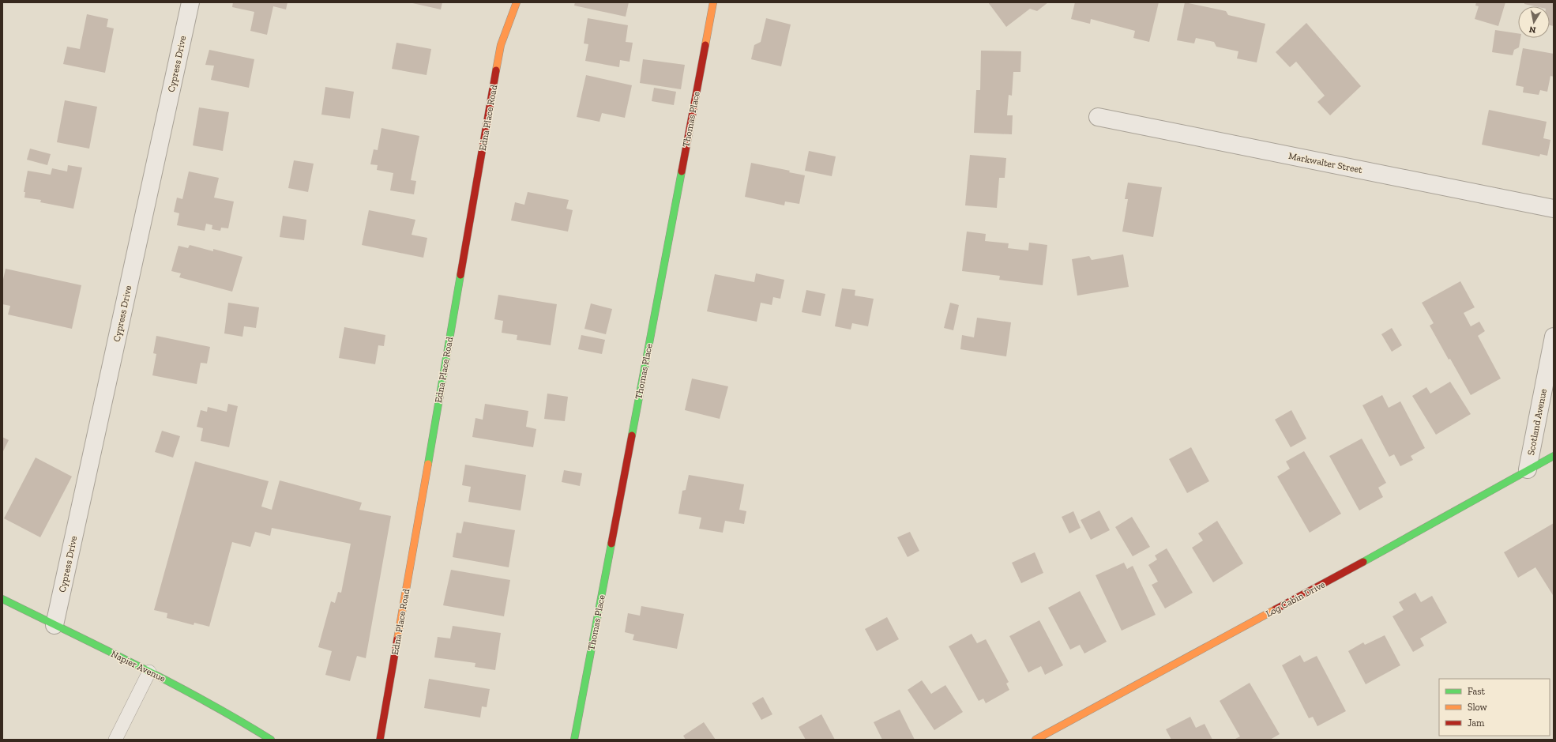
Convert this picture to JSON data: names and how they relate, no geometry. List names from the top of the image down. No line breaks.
{"streets":{"street":["Cypress Drive","Edna Place Road","Thomas Place","Markwalter Street","Scotland Avenue","Log Cabin Drive","Napier Avenue"]},"crossings":[["Cypress Drive","Napier Avenue"],["Scotland Avenue","Log Cabin Drive"]],"legend":["Fast","Slow","Jam"],"north":"bottom"}
